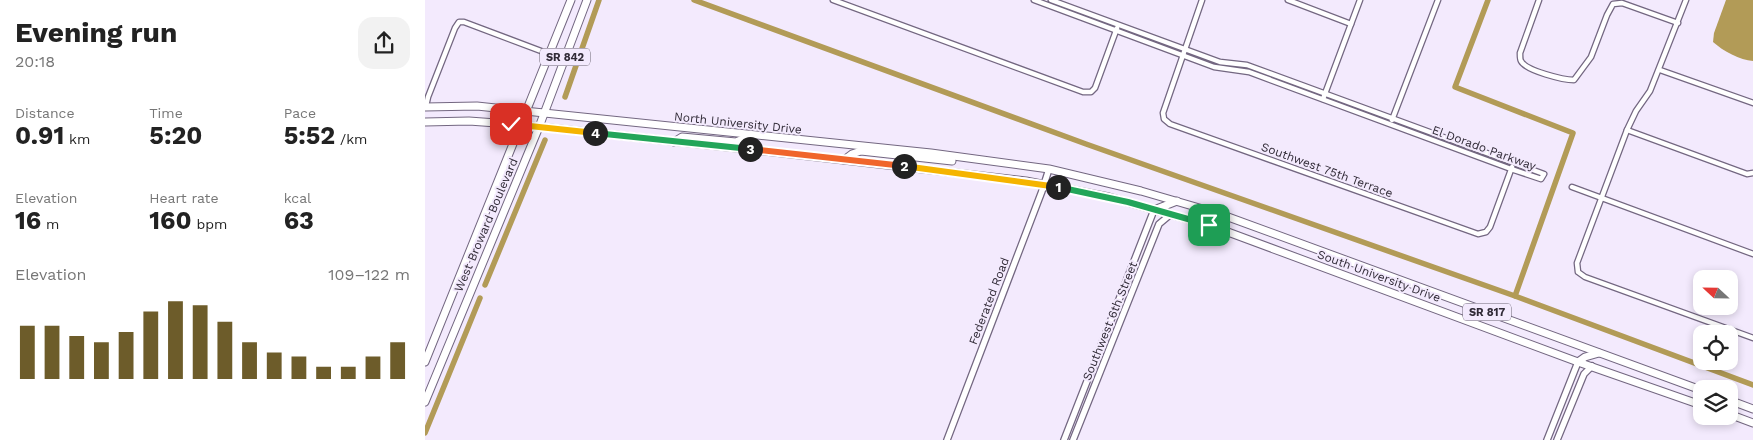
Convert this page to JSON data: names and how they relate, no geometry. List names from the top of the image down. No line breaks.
{"streets":{"main road":["SR 842","North University Drive","West Broward Boulevard","South University Drive","SR 817"],"street":["El Dorado Parkway","Southwest 75th Terrace","Federated Road","Southwest 6th Street"]},"crossings":[["North University Drive","West Broward Boulevard"],["North University Drive","South University Drive"],["North University Drive","Federated Road"],["El Dorado Parkway","Southwest 75th Terrace"],["South University Drive","Federated Road"],["South University Drive","Southwest 6th Street"]],"north":"left","page":{"heading":["Evening run","20:18"],"stats":[["Distance","0.91 km"],["Time","5:20"],["Pace","5:52 /km"],["Elevation","16 m"],["Heart rate","160 bpm"],["kcal","63"]],"pins":["4","3","2","1"],"chart":["Elevation","109–122 m"]}}
